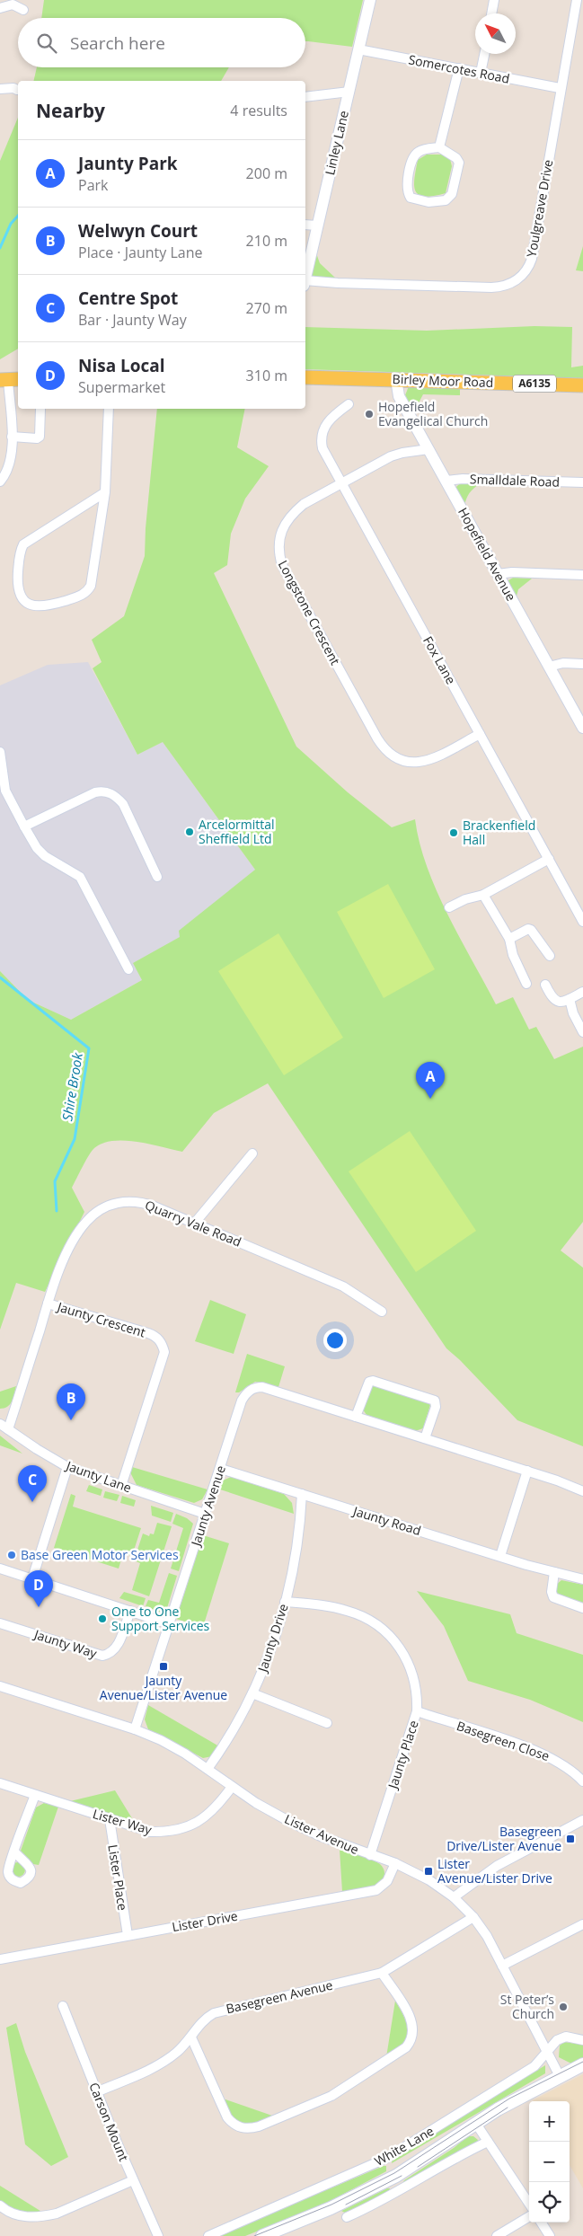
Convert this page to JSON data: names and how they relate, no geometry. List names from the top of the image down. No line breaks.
{"streets":{"main road":["Birley Moor Road","A6135","White Lane"],"street":["Somercotes Road","Linley Lane","Youlgreave Drive","Smalldale Road","Hopefield Avenue","Longstone Crescent","Fox Lane","Quarry Vale Road","Jaunty Crescent","Jaunty Lane","Jaunty Avenue","Jaunty Road","Jaunty Drive","Jaunty Way","Basegreen Close","Jaunty Place","Lister Way","Lister Avenue","Lister Place","Lister Drive","Basegreen Avenue","Carson Mount"]},"crossings":[["Somercotes Road","Linley Lane"],["Somercotes Road","Youlgreave Drive"],["Birley Moor Road","Hopefield Avenue"],["Smalldale Road","Hopefield Avenue"],["Hopefield Avenue","Longstone Crescent"],["Longstone Crescent","Fox Lane"],["Quarry Vale Road","Jaunty Crescent"],["Jaunty Crescent","Jaunty Lane"],["Jaunty Lane","Jaunty Avenue"],["Jaunty Avenue","Jaunty Road"],["Jaunty Avenue","Lister Avenue"],["Jaunty Road","Jaunty Drive"],["Jaunty Drive","Jaunty Place"],["Jaunty Drive","Lister Avenue"],["Basegreen Close","Jaunty Place"],["Jaunty Place","Lister Avenue"],["Lister Way","Lister Avenue"],["Lister Way","Lister Place"],["Lister Avenue","Lister Drive"],["Lister Avenue","Basegreen Avenue"],["Lister Avenue","White Lane"],["Lister Place","Lister Drive"],["Basegreen Avenue","Carson Mount"]],"water":["Shire Brook"],"places":{"other":["Hopefield Evangelical Church","Arcelormittal Sheffield Ltd","Brackenfield Hall","Base Green Motor Services","One to One Support Services","St Peter’s Church"],"transit":["Jaunty Avenue/Lister Avenue","Basegreen Drive/Lister Avenue","Lister Avenue/Lister Drive"]},"north":"top left","page":{"search":"Search here","heading":["Nearby","4 results"],"list":[{"mark":"A","name":"Jaunty Park","note":"Park","value":"200 m"},{"mark":"B","name":"Welwyn Court","note":"Place · Jaunty Lane","value":"210 m"},{"mark":"C","name":"Centre Spot","note":"Bar · Jaunty Way","value":"270 m"},{"mark":"D","name":"Nisa Local","note":"Supermarket","value":"310 m"}],"pins":["A","B","C","D"],"map_buttons":["+","−"]}}
